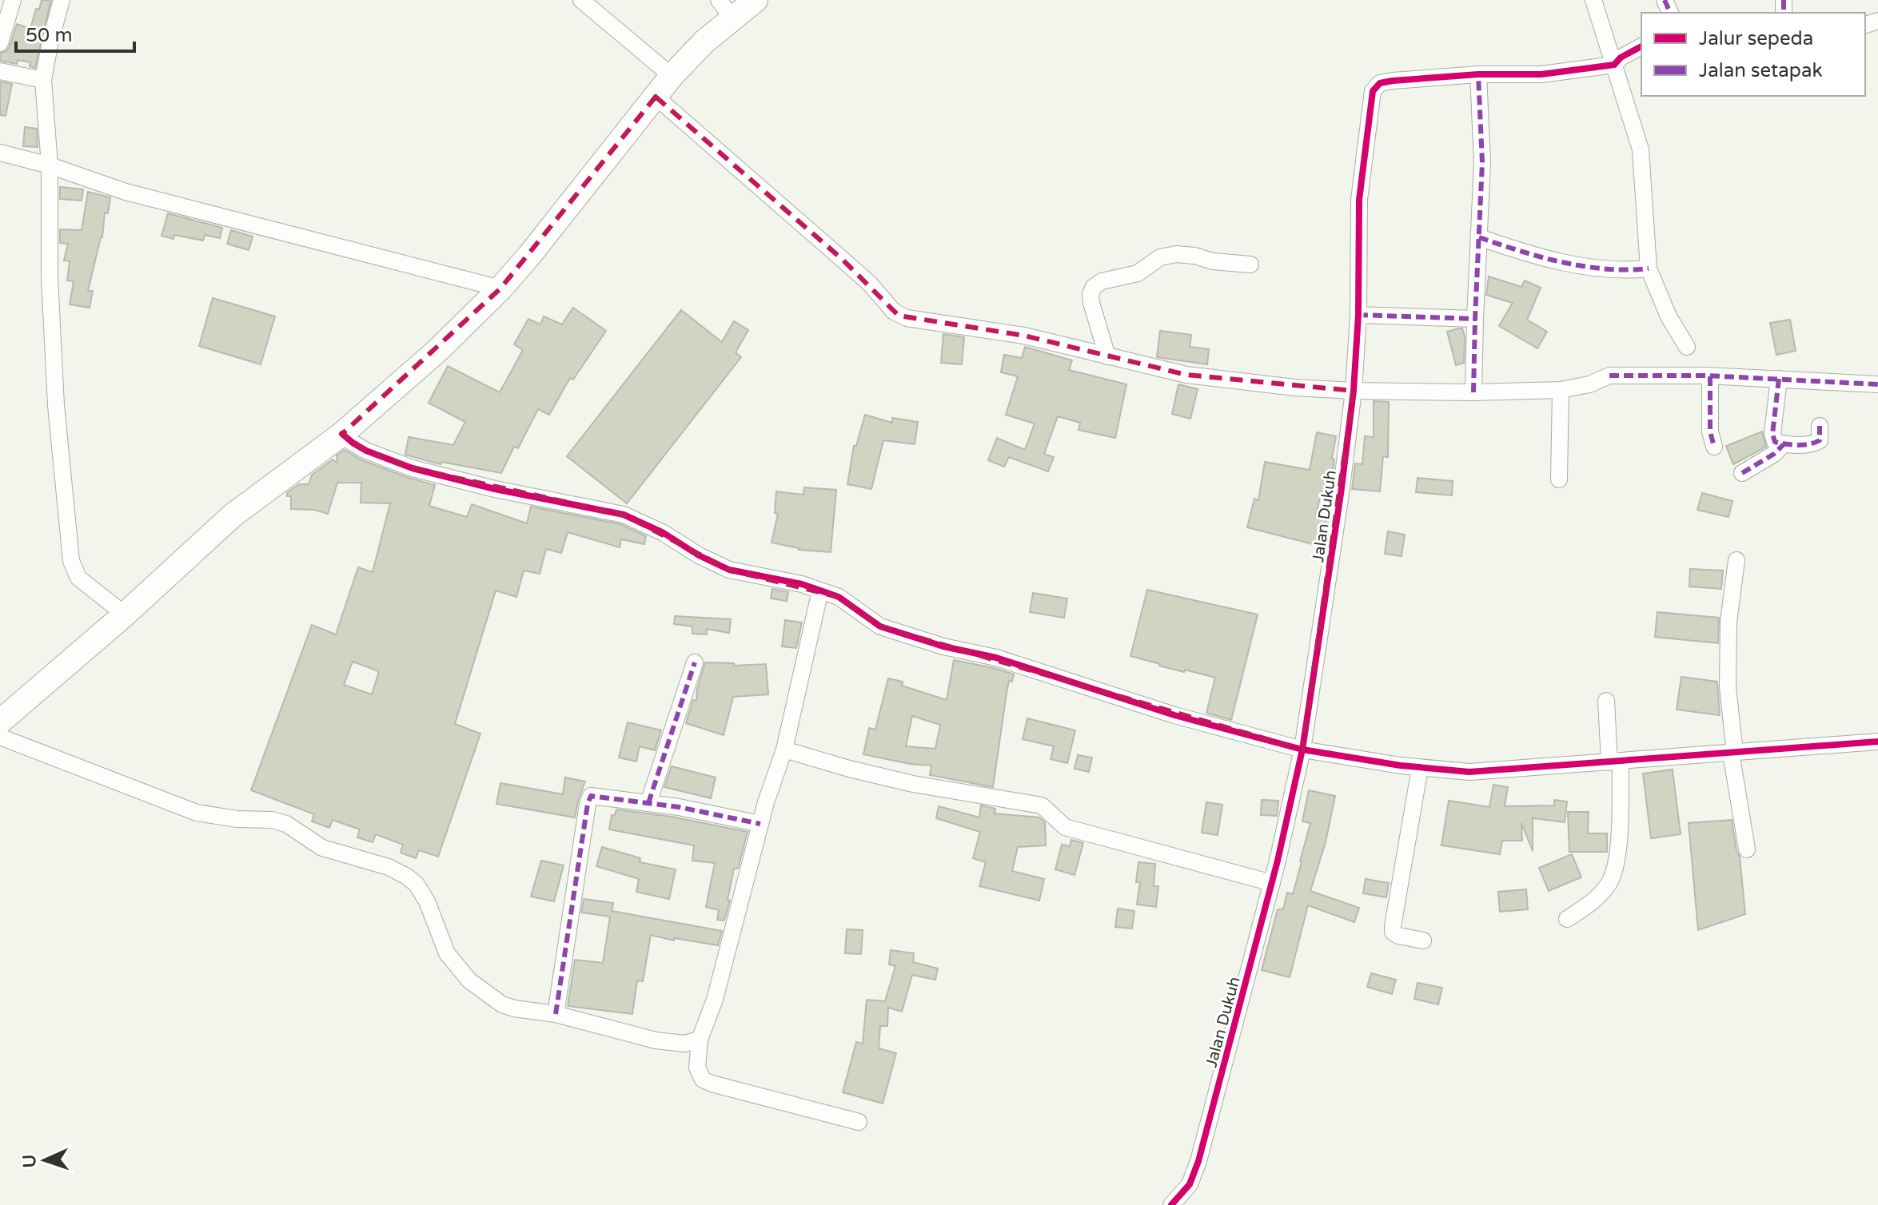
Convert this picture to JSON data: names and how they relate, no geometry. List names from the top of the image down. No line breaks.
{"streets":{"street":["Jalan Dukuh"]},"legend":["Jalur sepeda","Jalan setapak"],"scale_bar":"50 m","north":"left"}
